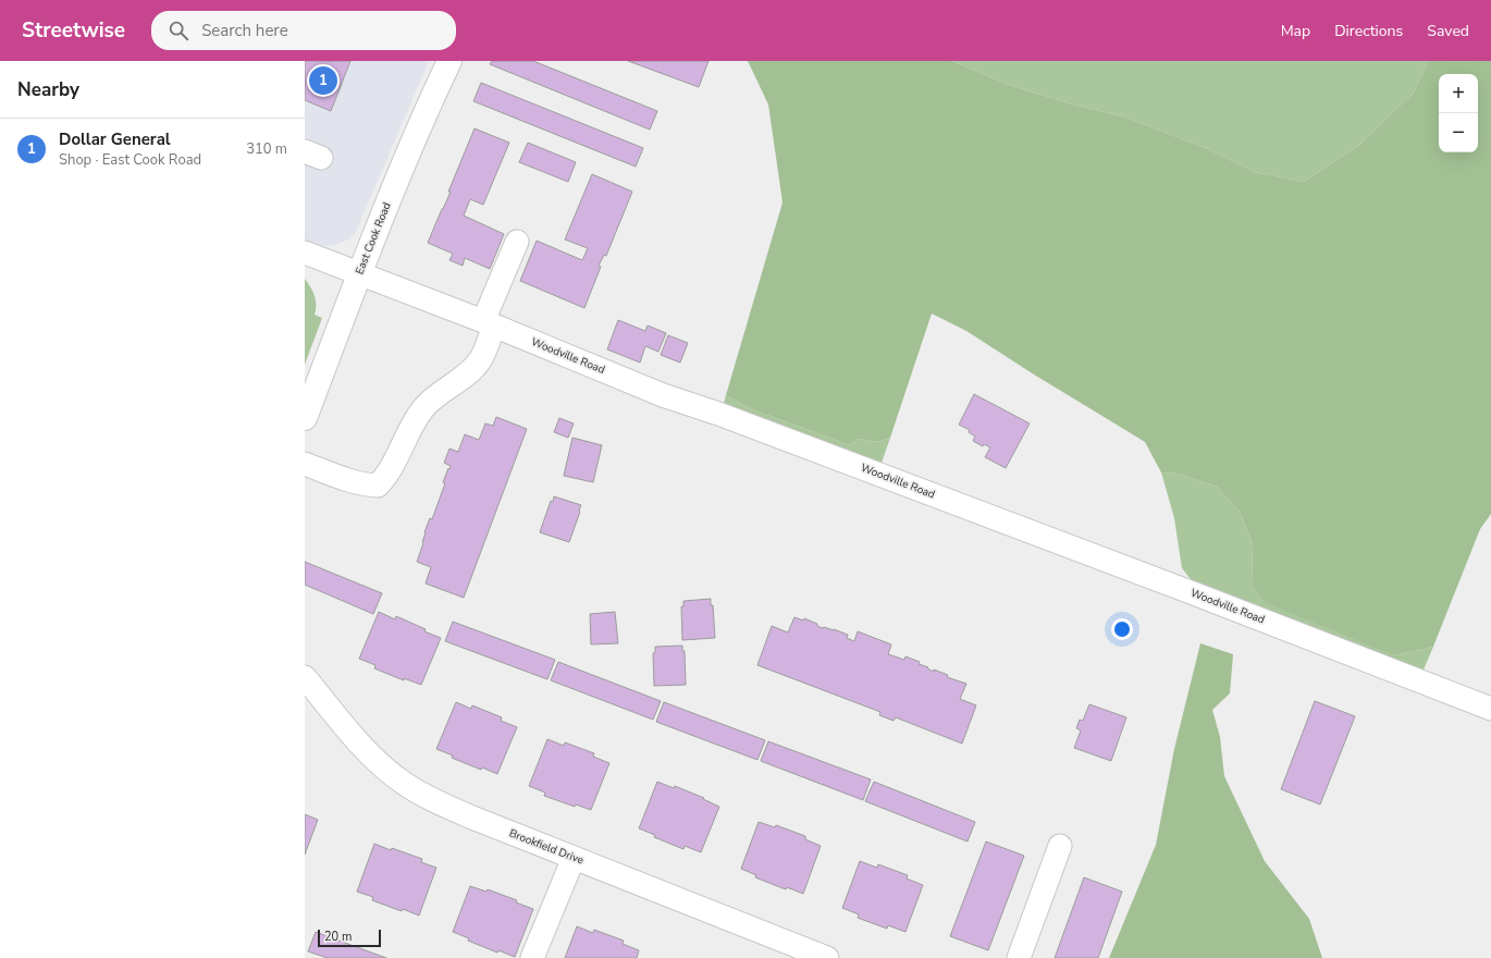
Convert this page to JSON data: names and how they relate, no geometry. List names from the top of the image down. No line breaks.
{"streets":{"main road":["East Cook Road"],"street":["Woodville Road","Brookfield Drive"]},"crossings":[["East Cook Road","Woodville Road"]],"scale_bar":"20 m","page":{"header":"Streetwise","search":"Search here","nav":["Map","Directions","Saved"],"heading":"Nearby","pins":"1","map_buttons":["+","−"],"list":[{"mark":"1","name":"Dollar General","note":"Shop · East Cook Road","value":"310 m"}],"scale":"20 m"}}
